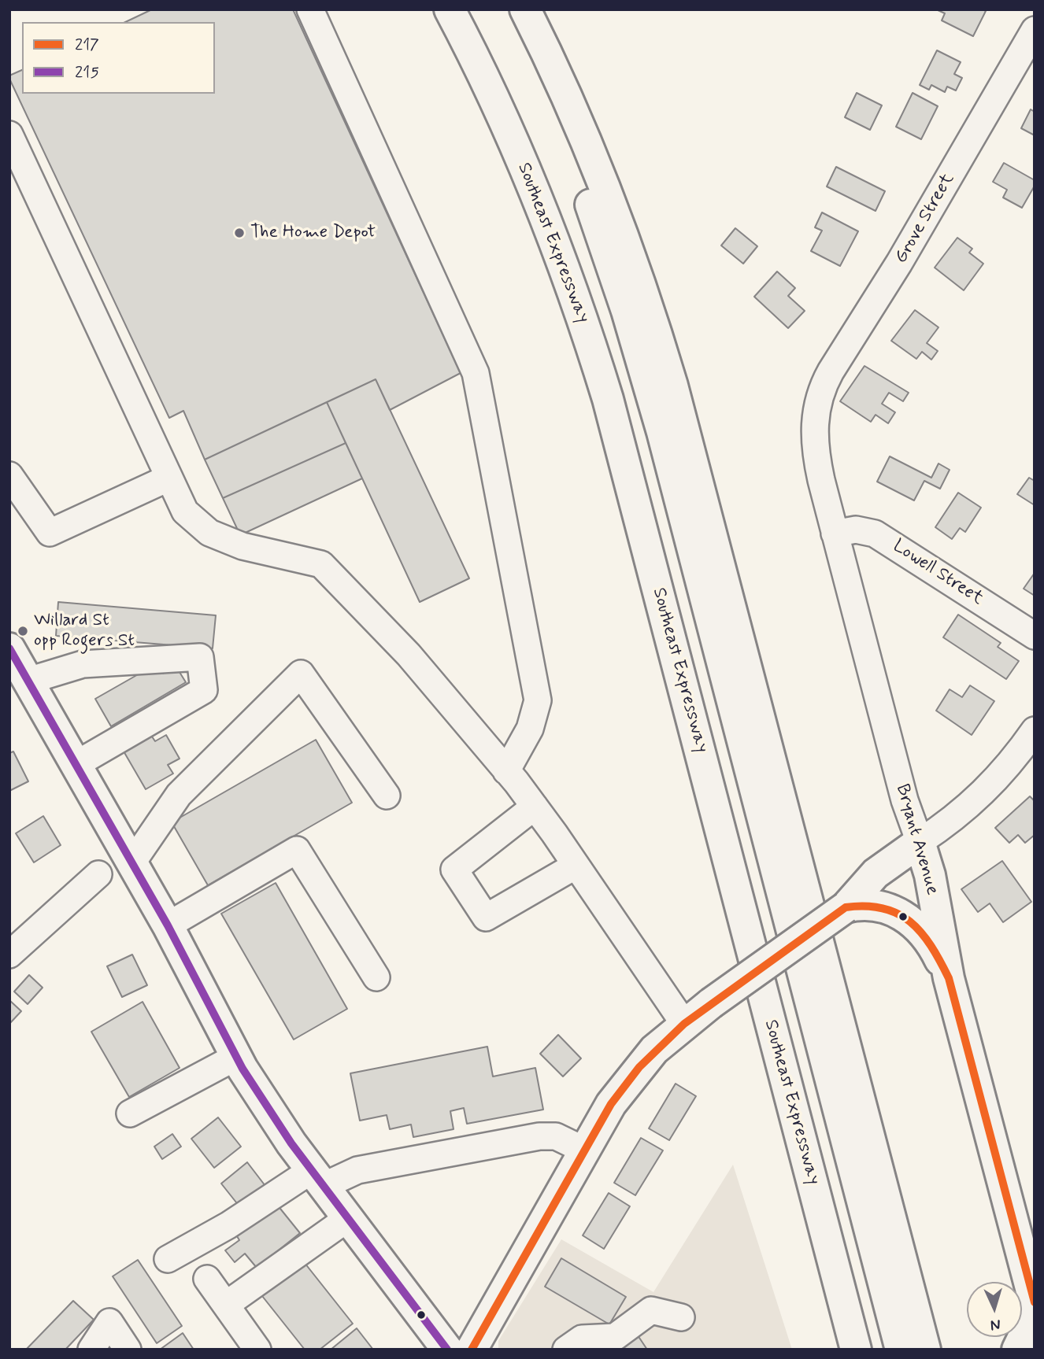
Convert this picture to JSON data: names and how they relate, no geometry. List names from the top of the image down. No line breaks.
{"streets":{"main road":["Southeast Expressway","Bryant Avenue"],"street":["Grove Street","Lowell Street"]},"crossings":[["Grove Street","Bryant Avenue"],["Lowell Street","Bryant Avenue"]],"places":["The Home Depot","Willard St opp Rogers St"],"lines":["transit line 215","transit line 217"],"legend":["217","215"],"north":"bottom"}
